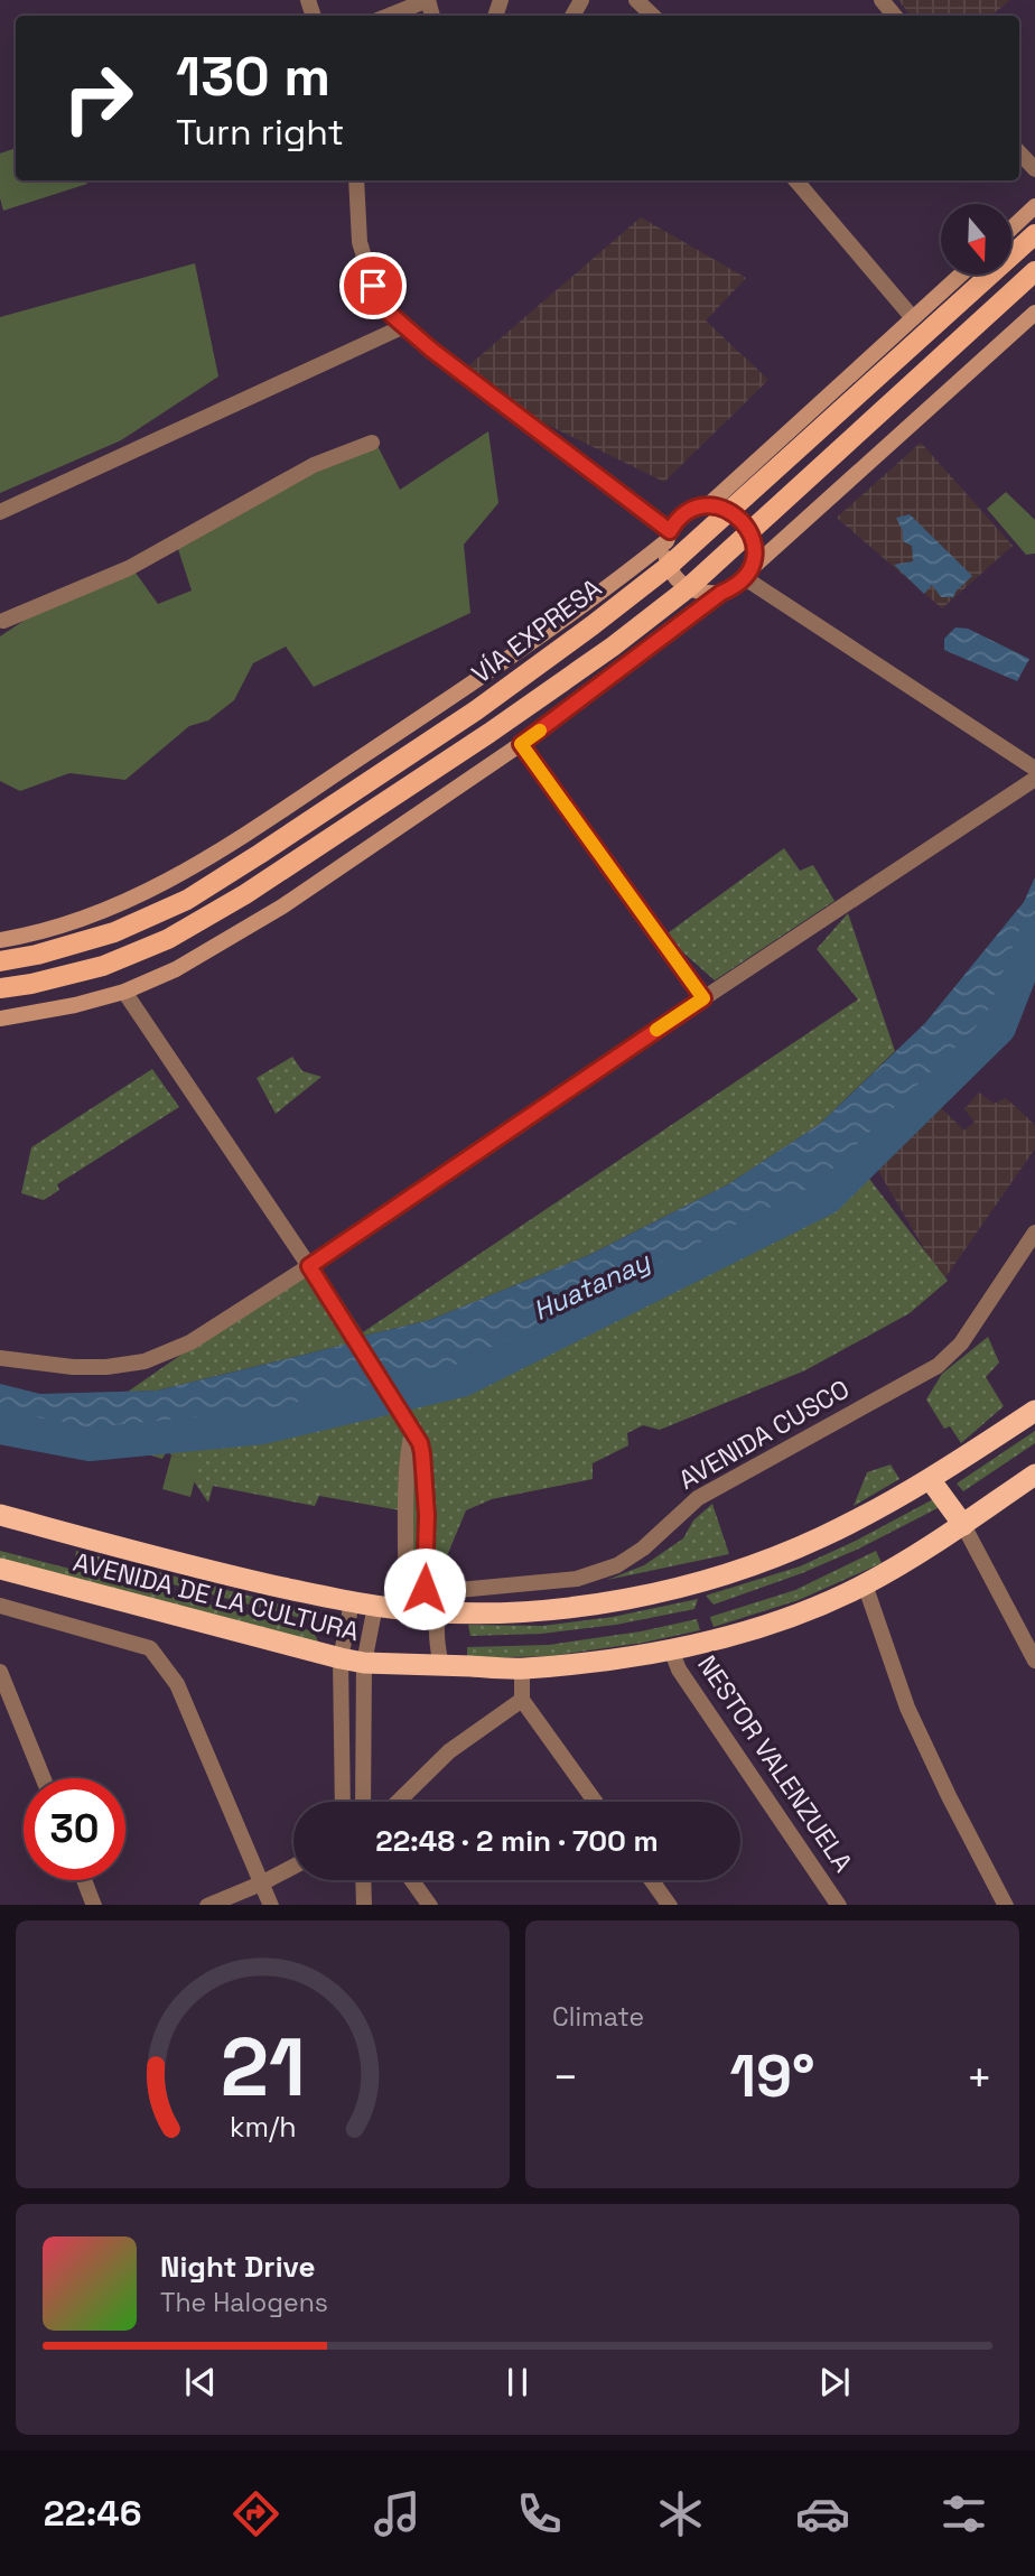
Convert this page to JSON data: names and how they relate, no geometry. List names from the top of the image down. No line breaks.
{"streets":{"highway":["AVENIDA DE LA CULTURA"],"main road":["VÍA EXPRESA"],"street":["AVENIDA CUSCO","NESTOR VALENZUELA"]},"crossings":[["AVENIDA CUSCO","AVENIDA DE LA CULTURA"],["AVENIDA DE LA CULTURA","NESTOR VALENZUELA"]],"water":["Huatanay"],"north":"bottom","page":{"turn":["130 m","Turn right"],"limit":"30","trip":"22:48 · 2 min · 700 m","tile":"Climate","heat":["−","19°","+"],"song":["Night Drive","The Halogens"],"tabs":"22:46","gauge":["21","km/h"]}}
